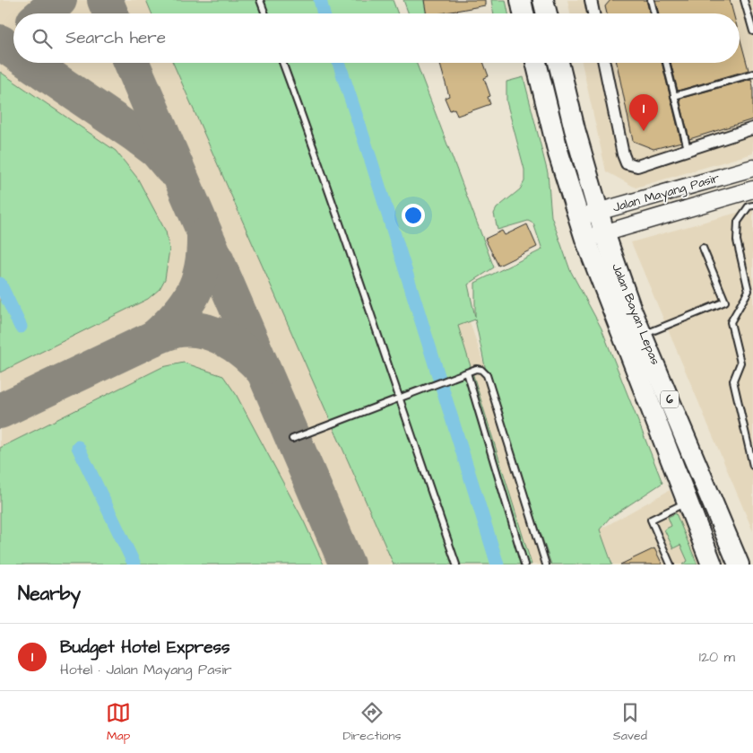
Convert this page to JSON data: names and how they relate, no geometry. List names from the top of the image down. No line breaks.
{"streets":{"highway":["Jalan Bayan Lepas","6"],"street":["Jalan Mayang Pasir"]},"crossings":[["Jalan Mayang Pasir","Jalan Bayan Lepas"]],"page":{"search":"Search here","pins":"1","heading":"Nearby","list":[{"mark":"1","name":"Budget Hotel Express","note":"Hotel · Jalan Mayang Pasir","value":"120 m"}],"nav":["Map","Directions","Saved"]}}
